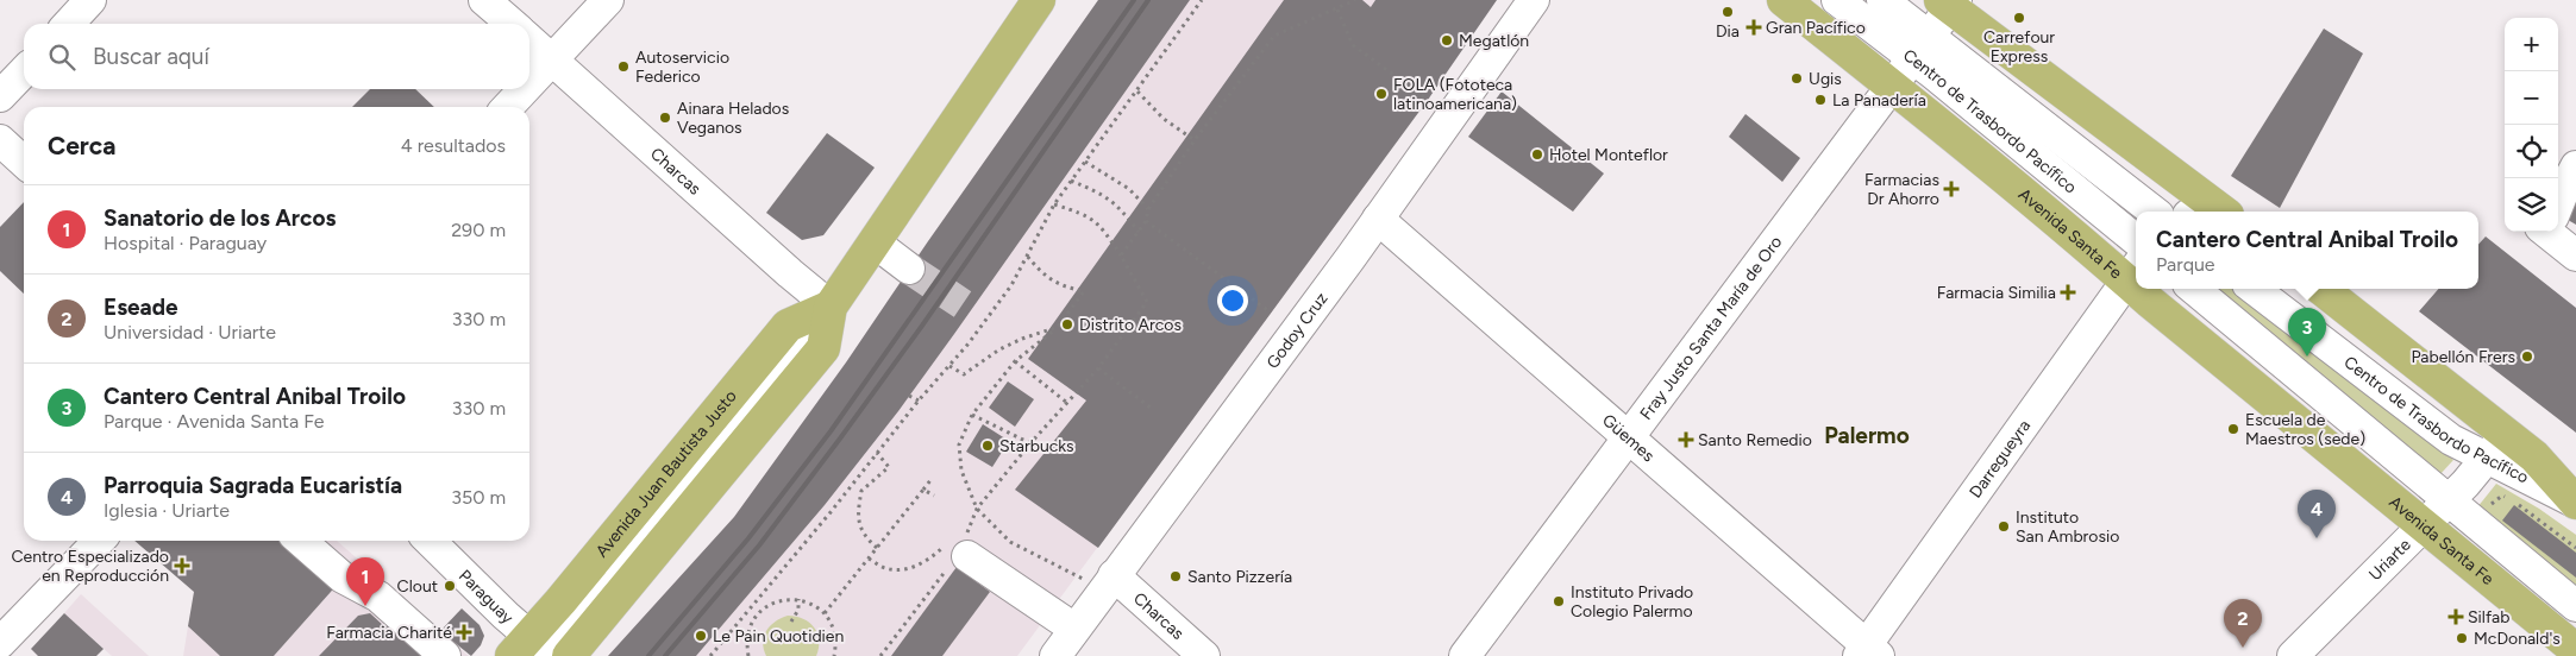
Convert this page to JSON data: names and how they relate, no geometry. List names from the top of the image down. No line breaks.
{"streets":{"main road":["Avenida Santa Fe","Avenida Juan Bautista Justo"],"street":["Centro de Trasbordo Pacífico","Charcas","Fray Justo Santa María de Oro","Godoy Cruz","Güemes","Darregueyra","Uriarte","Paraguay"]},"crossings":[["Centro de Trasbordo Pacífico","Fray Justo Santa María de Oro"],["Centro de Trasbordo Pacífico","Uriarte"],["Charcas","Godoy Cruz"],["Charcas","Avenida Juan Bautista Justo"],["Avenida Santa Fe","Fray Justo Santa María de Oro"],["Avenida Santa Fe","Darregueyra"],["Avenida Santa Fe","Uriarte"],["Fray Justo Santa María de Oro","Güemes"],["Godoy Cruz","Güemes"],["Güemes","Darregueyra"],["Avenida Juan Bautista Justo","Paraguay"]],"districts":["Palermo"],"places":{"other":["Dia","Carrefour Express","Megatlón","Autoservicio Federico","Ugis","FOLA (Fototeca latinoamericana)","La Panadería","Ainara Helados Veganos","Hotel Monteflor","Distrito Arcos","Pabellón Frers","Escuela de Maestros (sede)","Starbucks","Instituto San Ambrosio","Santo Pizzería","Clout","Instituto Privado Colegio Palermo","Le Pain Quotidien","McDonald's"],"health":["Gran Pacífico","Farmacias Dr Ahorro","Farmacia Similia","Santo Remedio","Centro Especializado en Reproducción","Silfab","Farmacia Charité"]},"page":{"map_buttons":["+","−"],"search":"Buscar aquí","heading":["Cerca","4 resultados"],"list":[{"mark":"1","name":"Sanatorio de los Arcos","note":"Hospital · Paraguay","value":"290 m"},{"mark":"2","name":"Eseade","note":"Universidad · Uriarte","value":"330 m"},{"mark":"3","name":"Cantero Central Anibal Troilo","note":"Parque · Avenida Santa Fe","value":"330 m"},{"mark":"4","name":"Parroquia Sagrada Eucaristía","note":"Iglesia · Uriarte","value":"350 m"}],"popup":["Cantero Central Anibal Troilo","Parque"],"pins":["3","4","1","2"]}}
